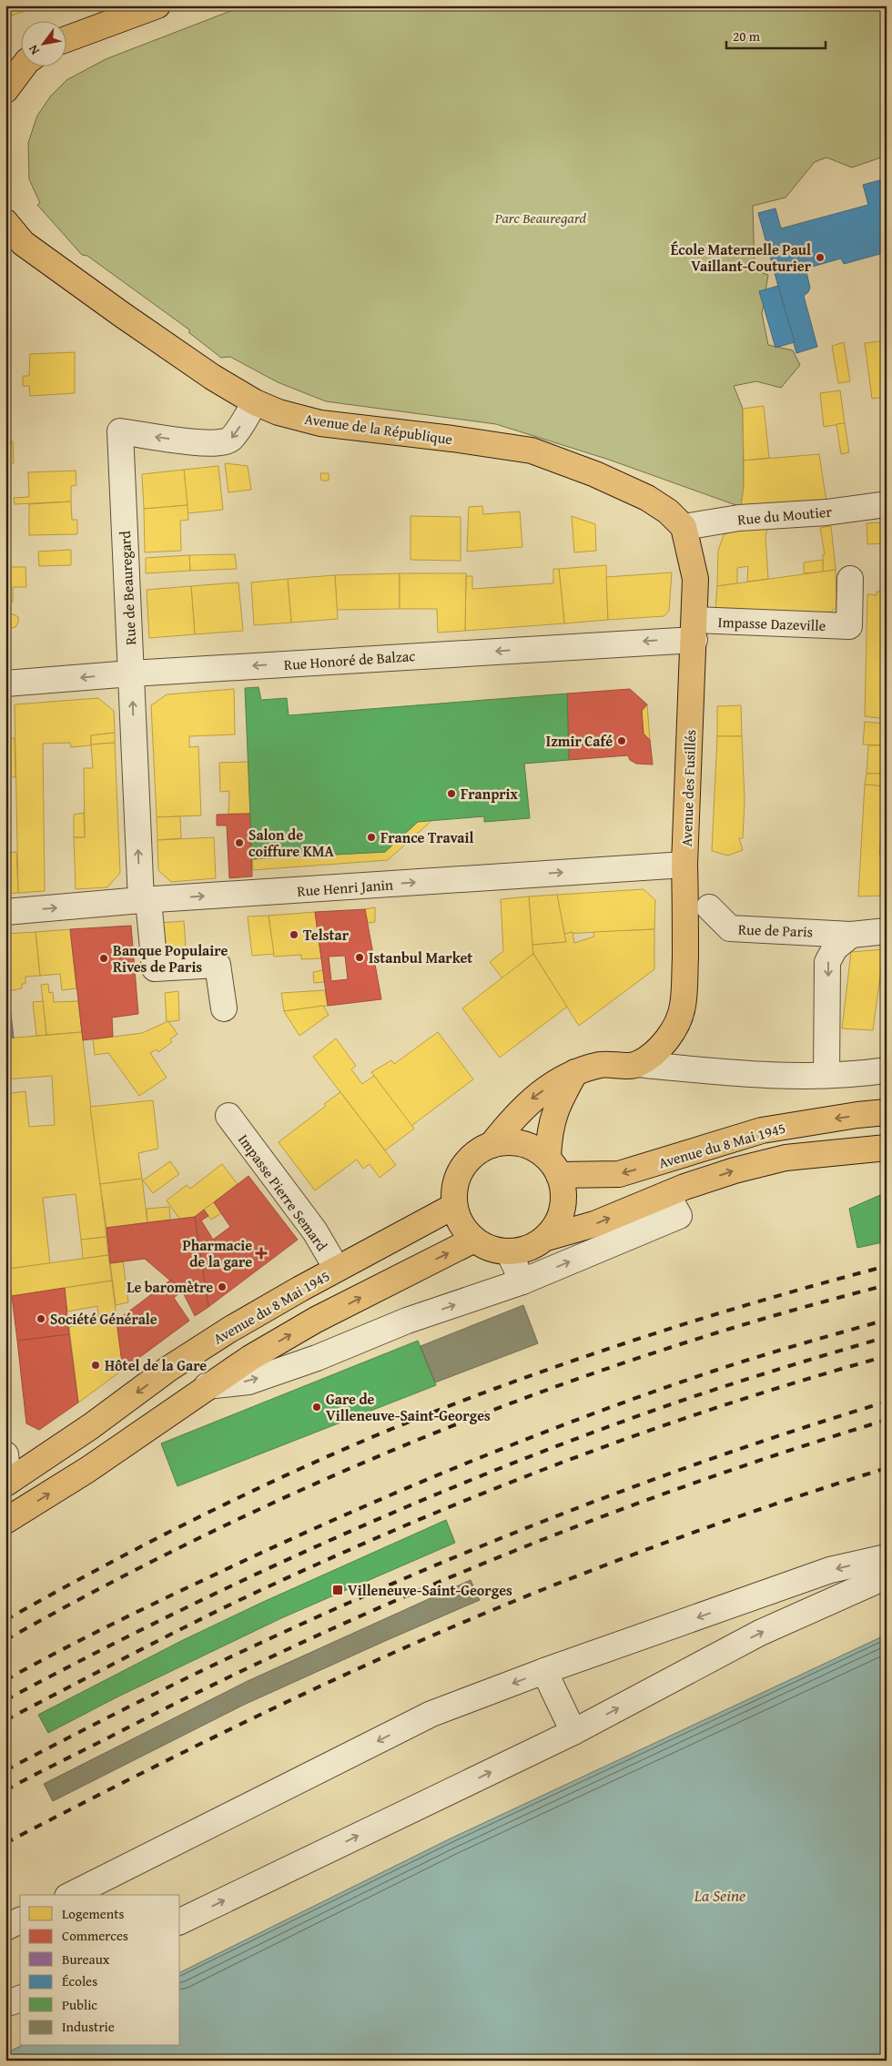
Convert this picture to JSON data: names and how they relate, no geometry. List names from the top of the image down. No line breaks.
{"streets":{"main road":["Avenue de la République","Avenue des Fusillés","Avenue du 8 Mai 1945"],"street":["Rue du Moutier","Rue de Beauregard","Impasse Dazeville","Rue Honoré de Balzac","Rue Henri Janin","Rue de Paris","Impasse Pierre Semard"]},"crossings":[["Avenue de la République","Rue du Moutier"],["Avenue de la République","Rue de Beauregard"],["Avenue de la République","Avenue des Fusillés"],["Rue du Moutier","Avenue des Fusillés"],["Rue de Beauregard","Rue Honoré de Balzac"],["Rue de Beauregard","Rue Henri Janin"],["Impasse Dazeville","Rue Honoré de Balzac"],["Impasse Dazeville","Avenue des Fusillés"],["Rue Honoré de Balzac","Avenue des Fusillés"],["Avenue des Fusillés","Rue Henri Janin"],["Avenue du 8 Mai 1945","Impasse Pierre Semard"]],"one_way":["Rue Honoré de Balzac","Rue Henri Janin"],"water":["La Seine"],"parks":["Parc Beauregard"],"places":{"other":["École Maternelle Paul Vaillant-Couturier","Izmir Café","Franprix","France Travail","Salon de coiffure KMA","Telstar","Istanbul Market","Banque Populaire Rives de Paris","Le baromètre","Société Générale","Hôtel de la Gare","Gare de Villeneuve-Saint-Georges"],"health":["Pharmacie de la gare"],"transit":["Villeneuve-Saint-Georges"]},"legend":["Logements","Commerces","Bureaux","Écoles","Public","Industrie"],"scale_bar":"20 m","north":"bottom left"}
